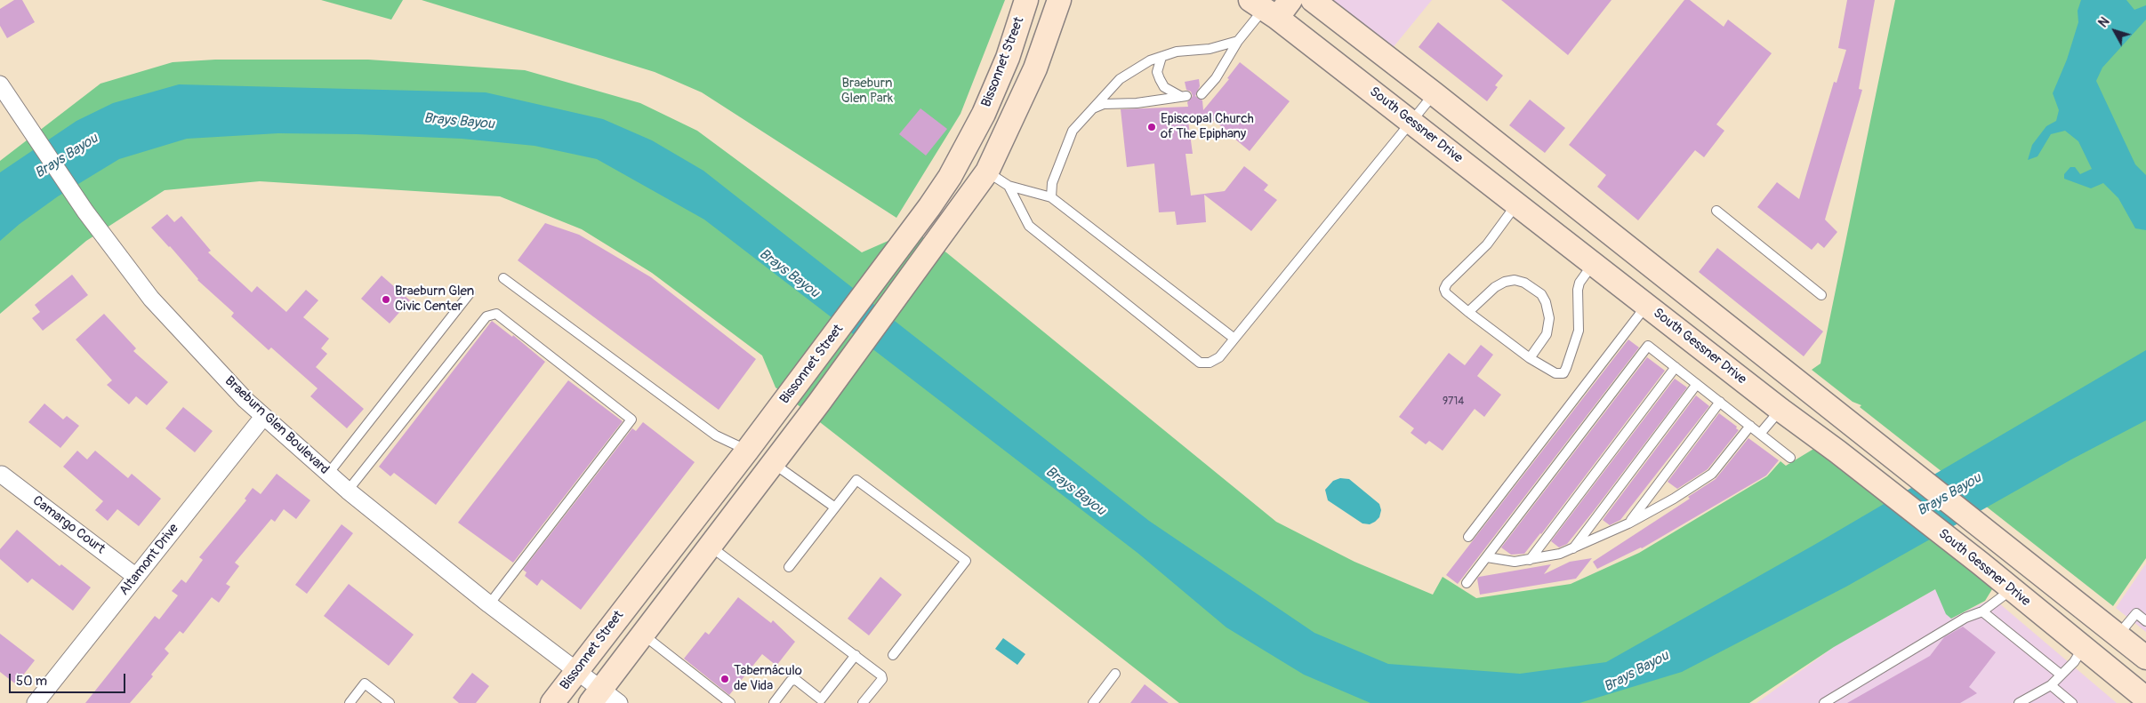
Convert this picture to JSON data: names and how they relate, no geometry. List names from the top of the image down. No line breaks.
{"streets":{"main road":["Bissonnet Street","South Gessner Drive"],"street":["Braeburn Glen Boulevard","Camargo Court","Altamont Drive"]},"crossings":[["Bissonnet Street","Braeburn Glen Boulevard"],["Braeburn Glen Boulevard","Altamont Drive"],["Camargo Court","Altamont Drive"]],"water":["Brays Bayou"],"parks":["Braeburn Glen Park"],"places":["Episcopal Church of The Epiphany","Braeburn Glen Civic Center","Tabernáculo de Vida"],"house_numbers":["9714"],"scale_bar":"50 m","north":"top left"}
